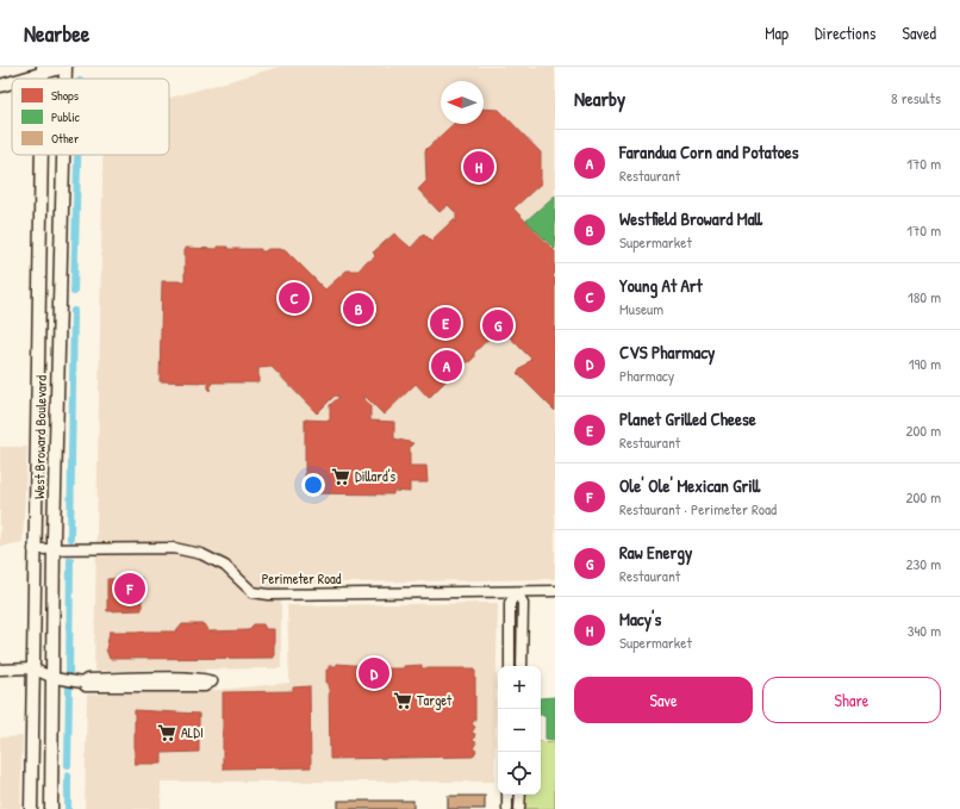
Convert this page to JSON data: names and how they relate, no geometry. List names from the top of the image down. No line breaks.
{"streets":{"main road":["West Broward Boulevard"],"street":["Perimeter Road"]},"crossings":[["West Broward Boulevard","Perimeter Road"]],"places":{"supermarket":["Dillard's","Target","ALDI"]},"legend":["Shops","Public","Other"],"north":"left","page":{"header":"Nearbee","nav":["Map","Directions","Saved"],"heading":["Nearby","8 results"],"list":[{"mark":"A","name":"Farandua Corn and Potatoes","note":"Restaurant","value":"170 m"},{"mark":"B","name":"Westfield Broward Mall","note":"Supermarket","value":"170 m"},{"mark":"C","name":"Young At Art","note":"Museum","value":"180 m"},{"mark":"D","name":"CVS Pharmacy","note":"Pharmacy","value":"190 m"},{"mark":"E","name":"Planet Grilled Cheese","note":"Restaurant","value":"200 m"},{"mark":"F","name":"Ole' Ole' Mexican Grill","note":"Restaurant · Perimeter Road","value":"200 m"},{"mark":"G","name":"Raw Energy","note":"Restaurant","value":"230 m"},{"mark":"H","name":"Macy's","note":"Supermarket","value":"340 m"}],"pins":["H","C","B","E","G","A","F","D"],"buttons":["Save","Share"],"map_buttons":["+","−"]}}
